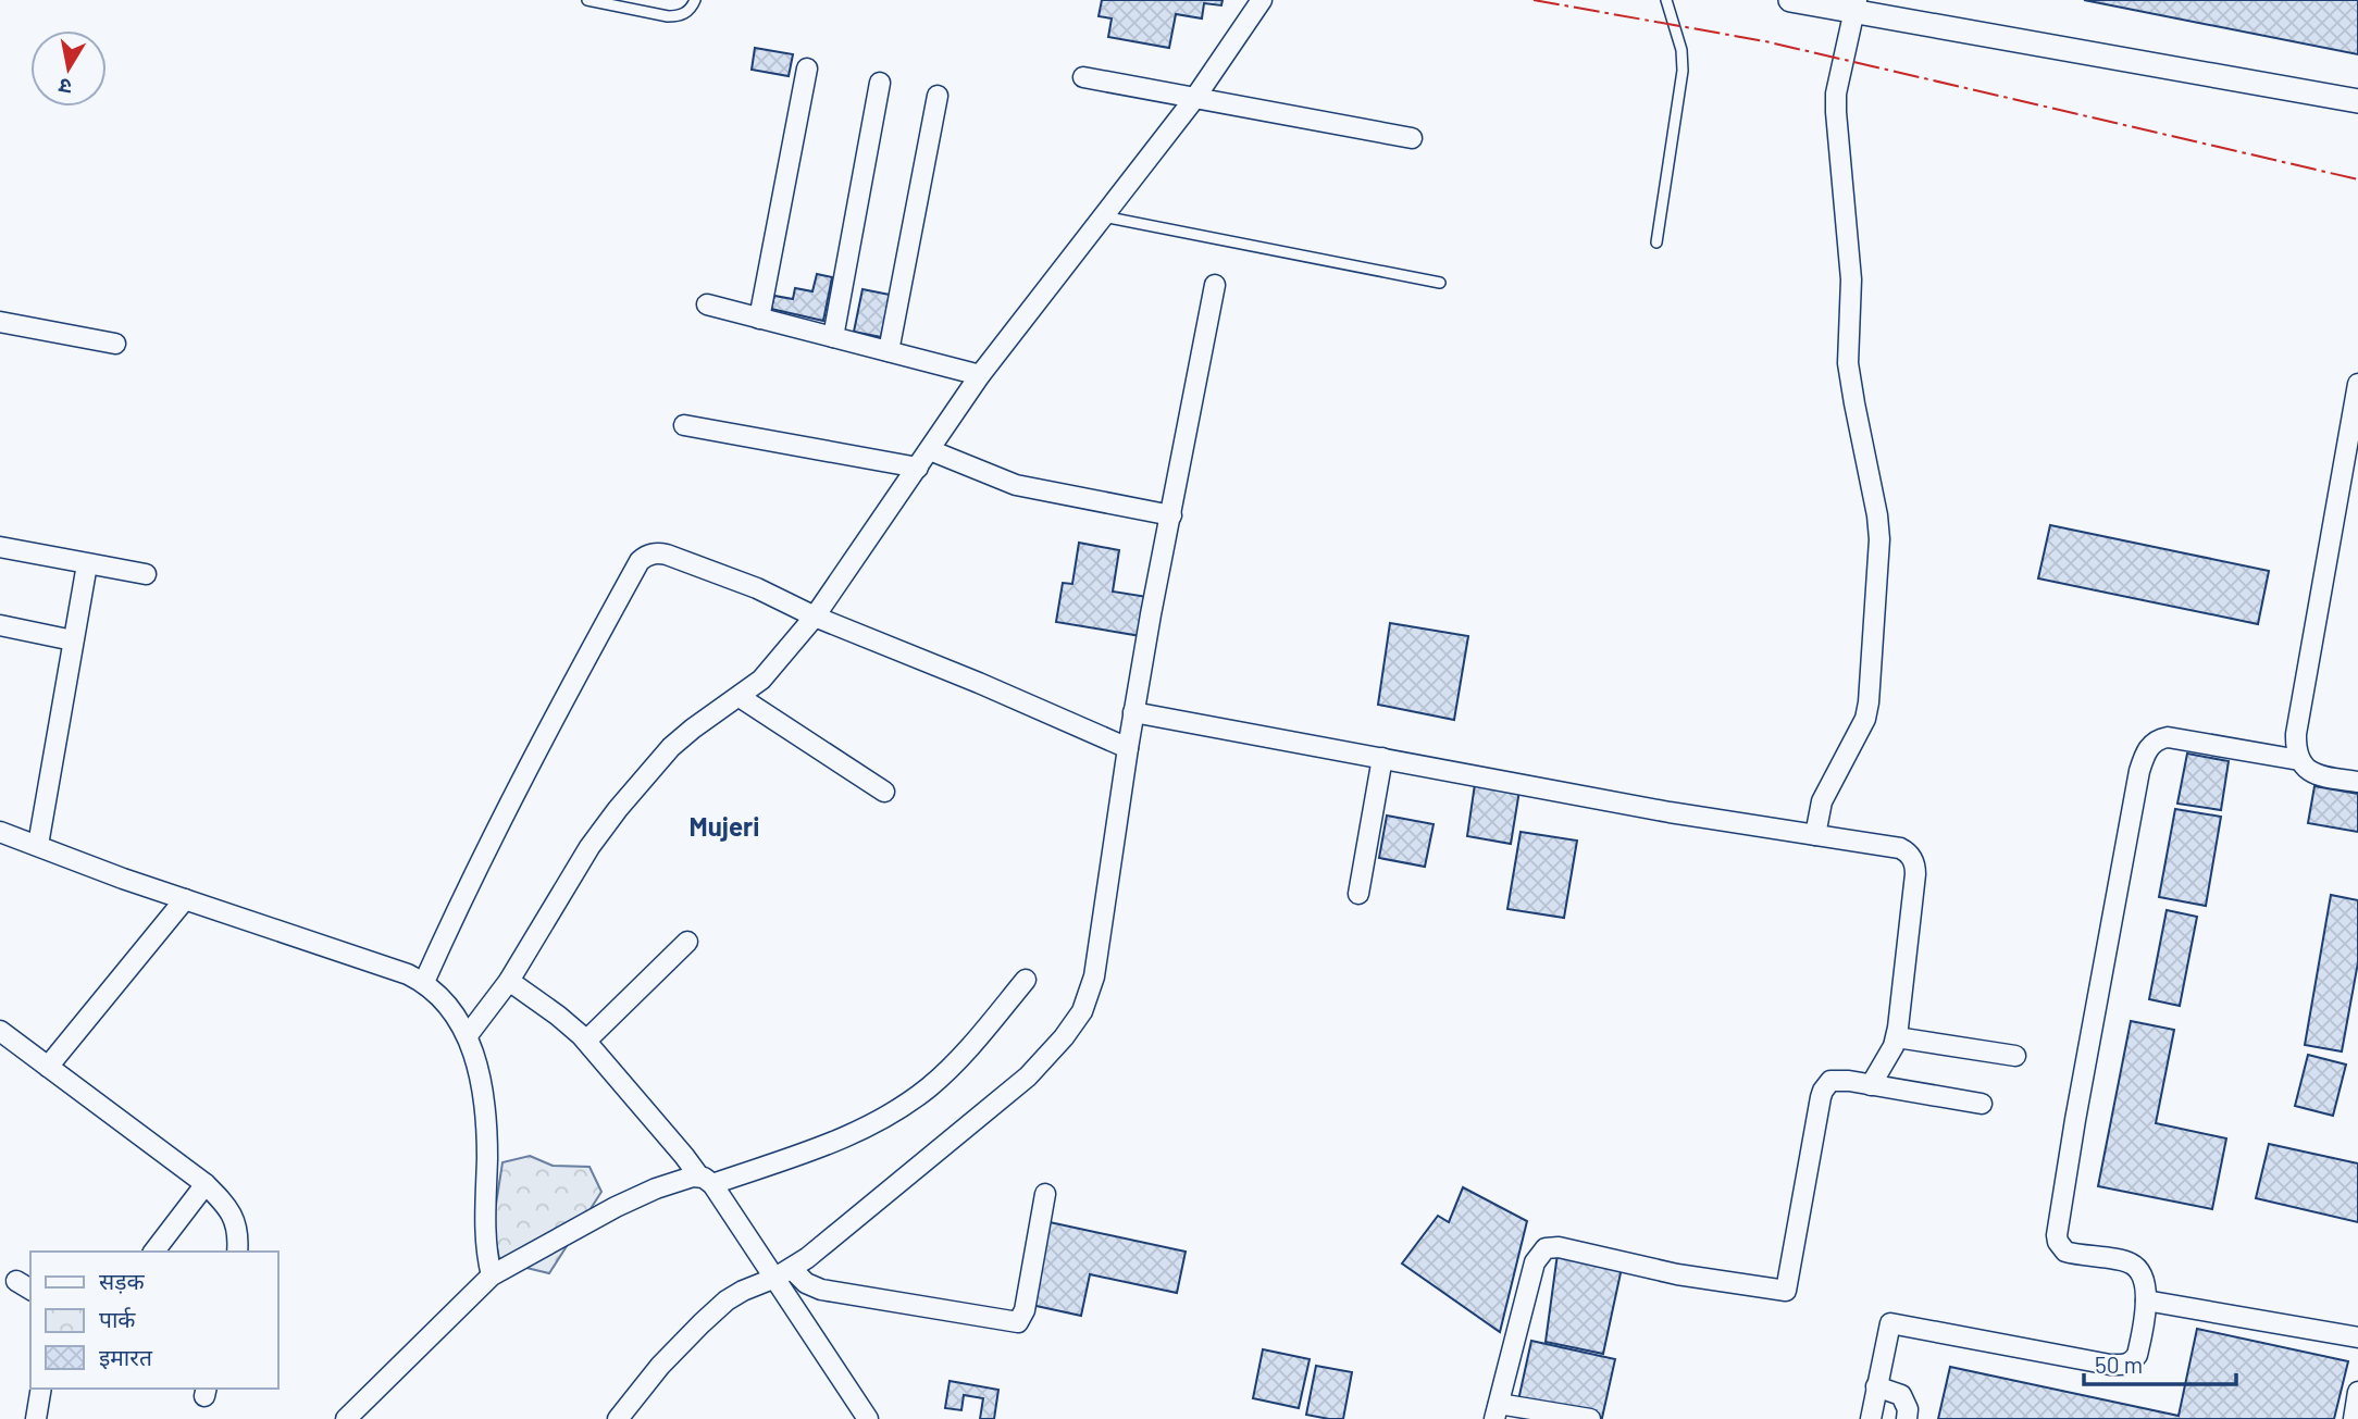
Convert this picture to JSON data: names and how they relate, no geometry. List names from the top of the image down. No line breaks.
{"districts":["Mujeri"],"legend":["सड़क","पार्क","इमारत"],"scale_bar":"50 m","north":"bottom"}
